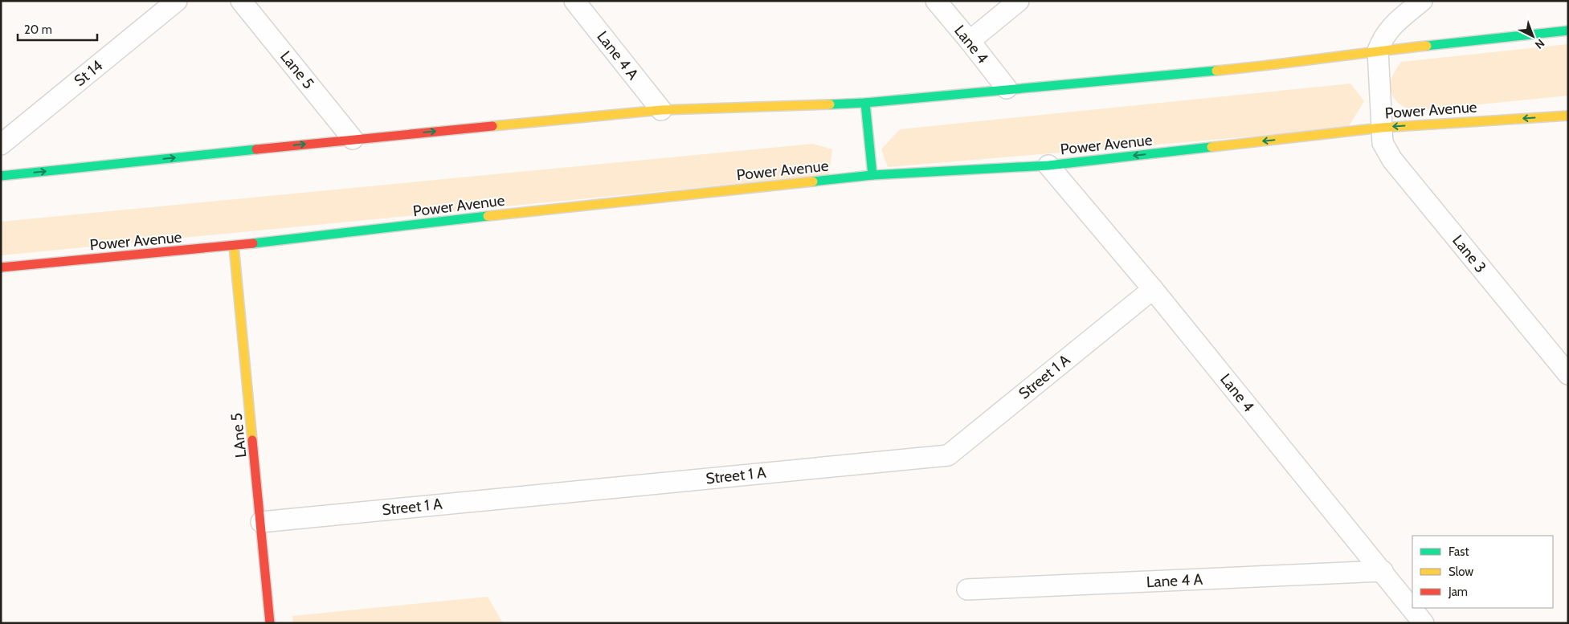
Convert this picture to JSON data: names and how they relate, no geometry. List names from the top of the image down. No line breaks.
{"streets":{"street":["Lane 4","Lane 4 A","Lane 5","St 14","Power Avenue","Lane 3","Street 1 A","LAne 5"]},"crossings":[["Lane 4","Lane 4 A"],["Lane 4","Power Avenue"],["Lane 4","Street 1 A"],["Power Avenue","Lane 3"],["Power Avenue","LAne 5"],["Street 1 A","LAne 5"]],"legend":["Fast","Slow","Jam"],"scale_bar":"20 m","north":"bottom right"}
